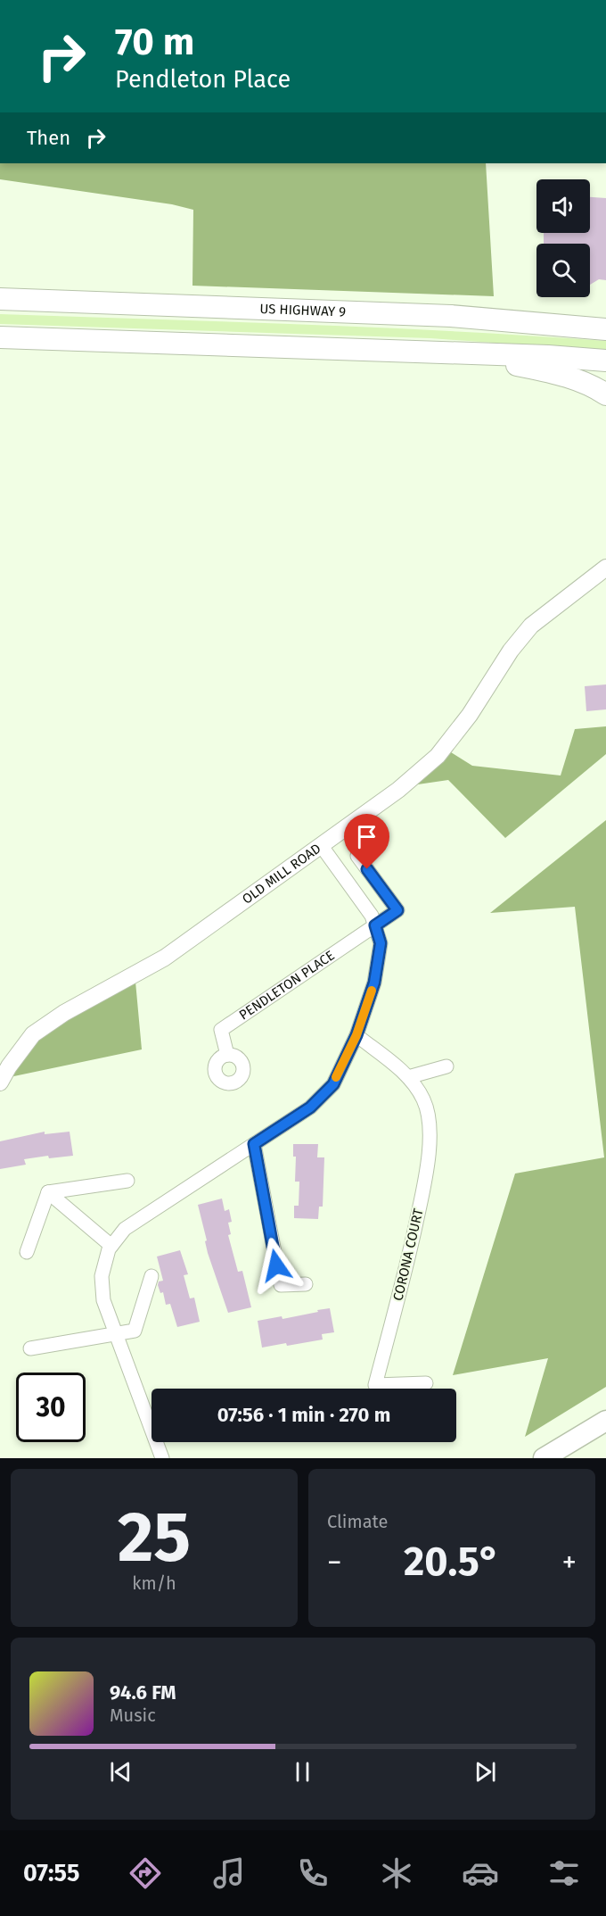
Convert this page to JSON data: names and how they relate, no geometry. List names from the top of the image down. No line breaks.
{"streets":{"highway":["US HIGHWAY 9"],"street":["OLD MILL ROAD","PENDLETON PLACE","CORONA COURT"]},"page":{"turn":["70 m","Pendleton Place"],"then":"Then","limit":"30","trip":"07:56 · 1 min · 270 m","tile":[["25","km/h"],"Climate"],"heat":["−","20.5°","+"],"song":["94.6 FM","Music"],"tabs":"07:55"}}
